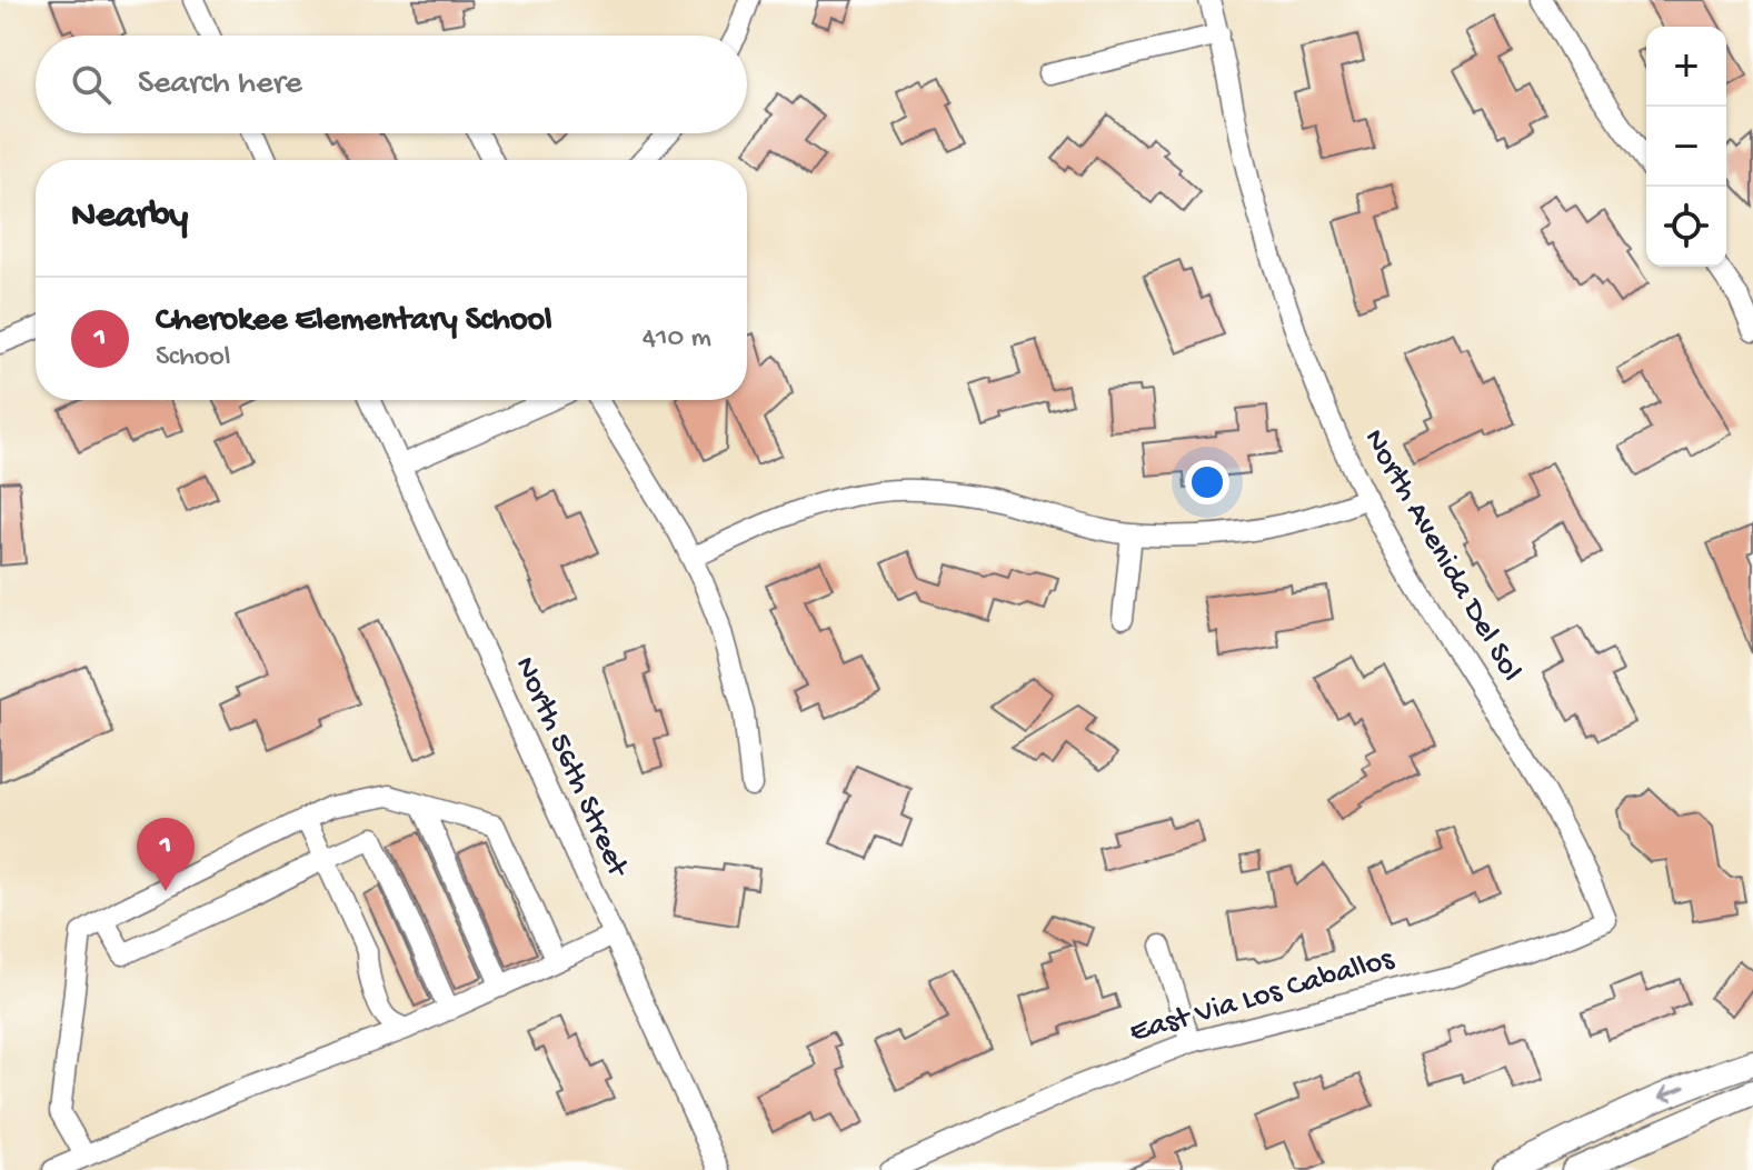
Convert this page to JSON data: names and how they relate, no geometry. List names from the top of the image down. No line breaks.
{"streets":{"street":["North Avenida Del Sol","North 56th Street","East Via Los Caballos"]},"crossings":[["North Avenida Del Sol","East Via Los Caballos"]],"page":{"map_buttons":["+","−"],"search":"Search here","heading":"Nearby","list":[{"mark":"1","name":"Cherokee Elementary School","note":"School","value":"410 m"}],"pins":"1"}}
